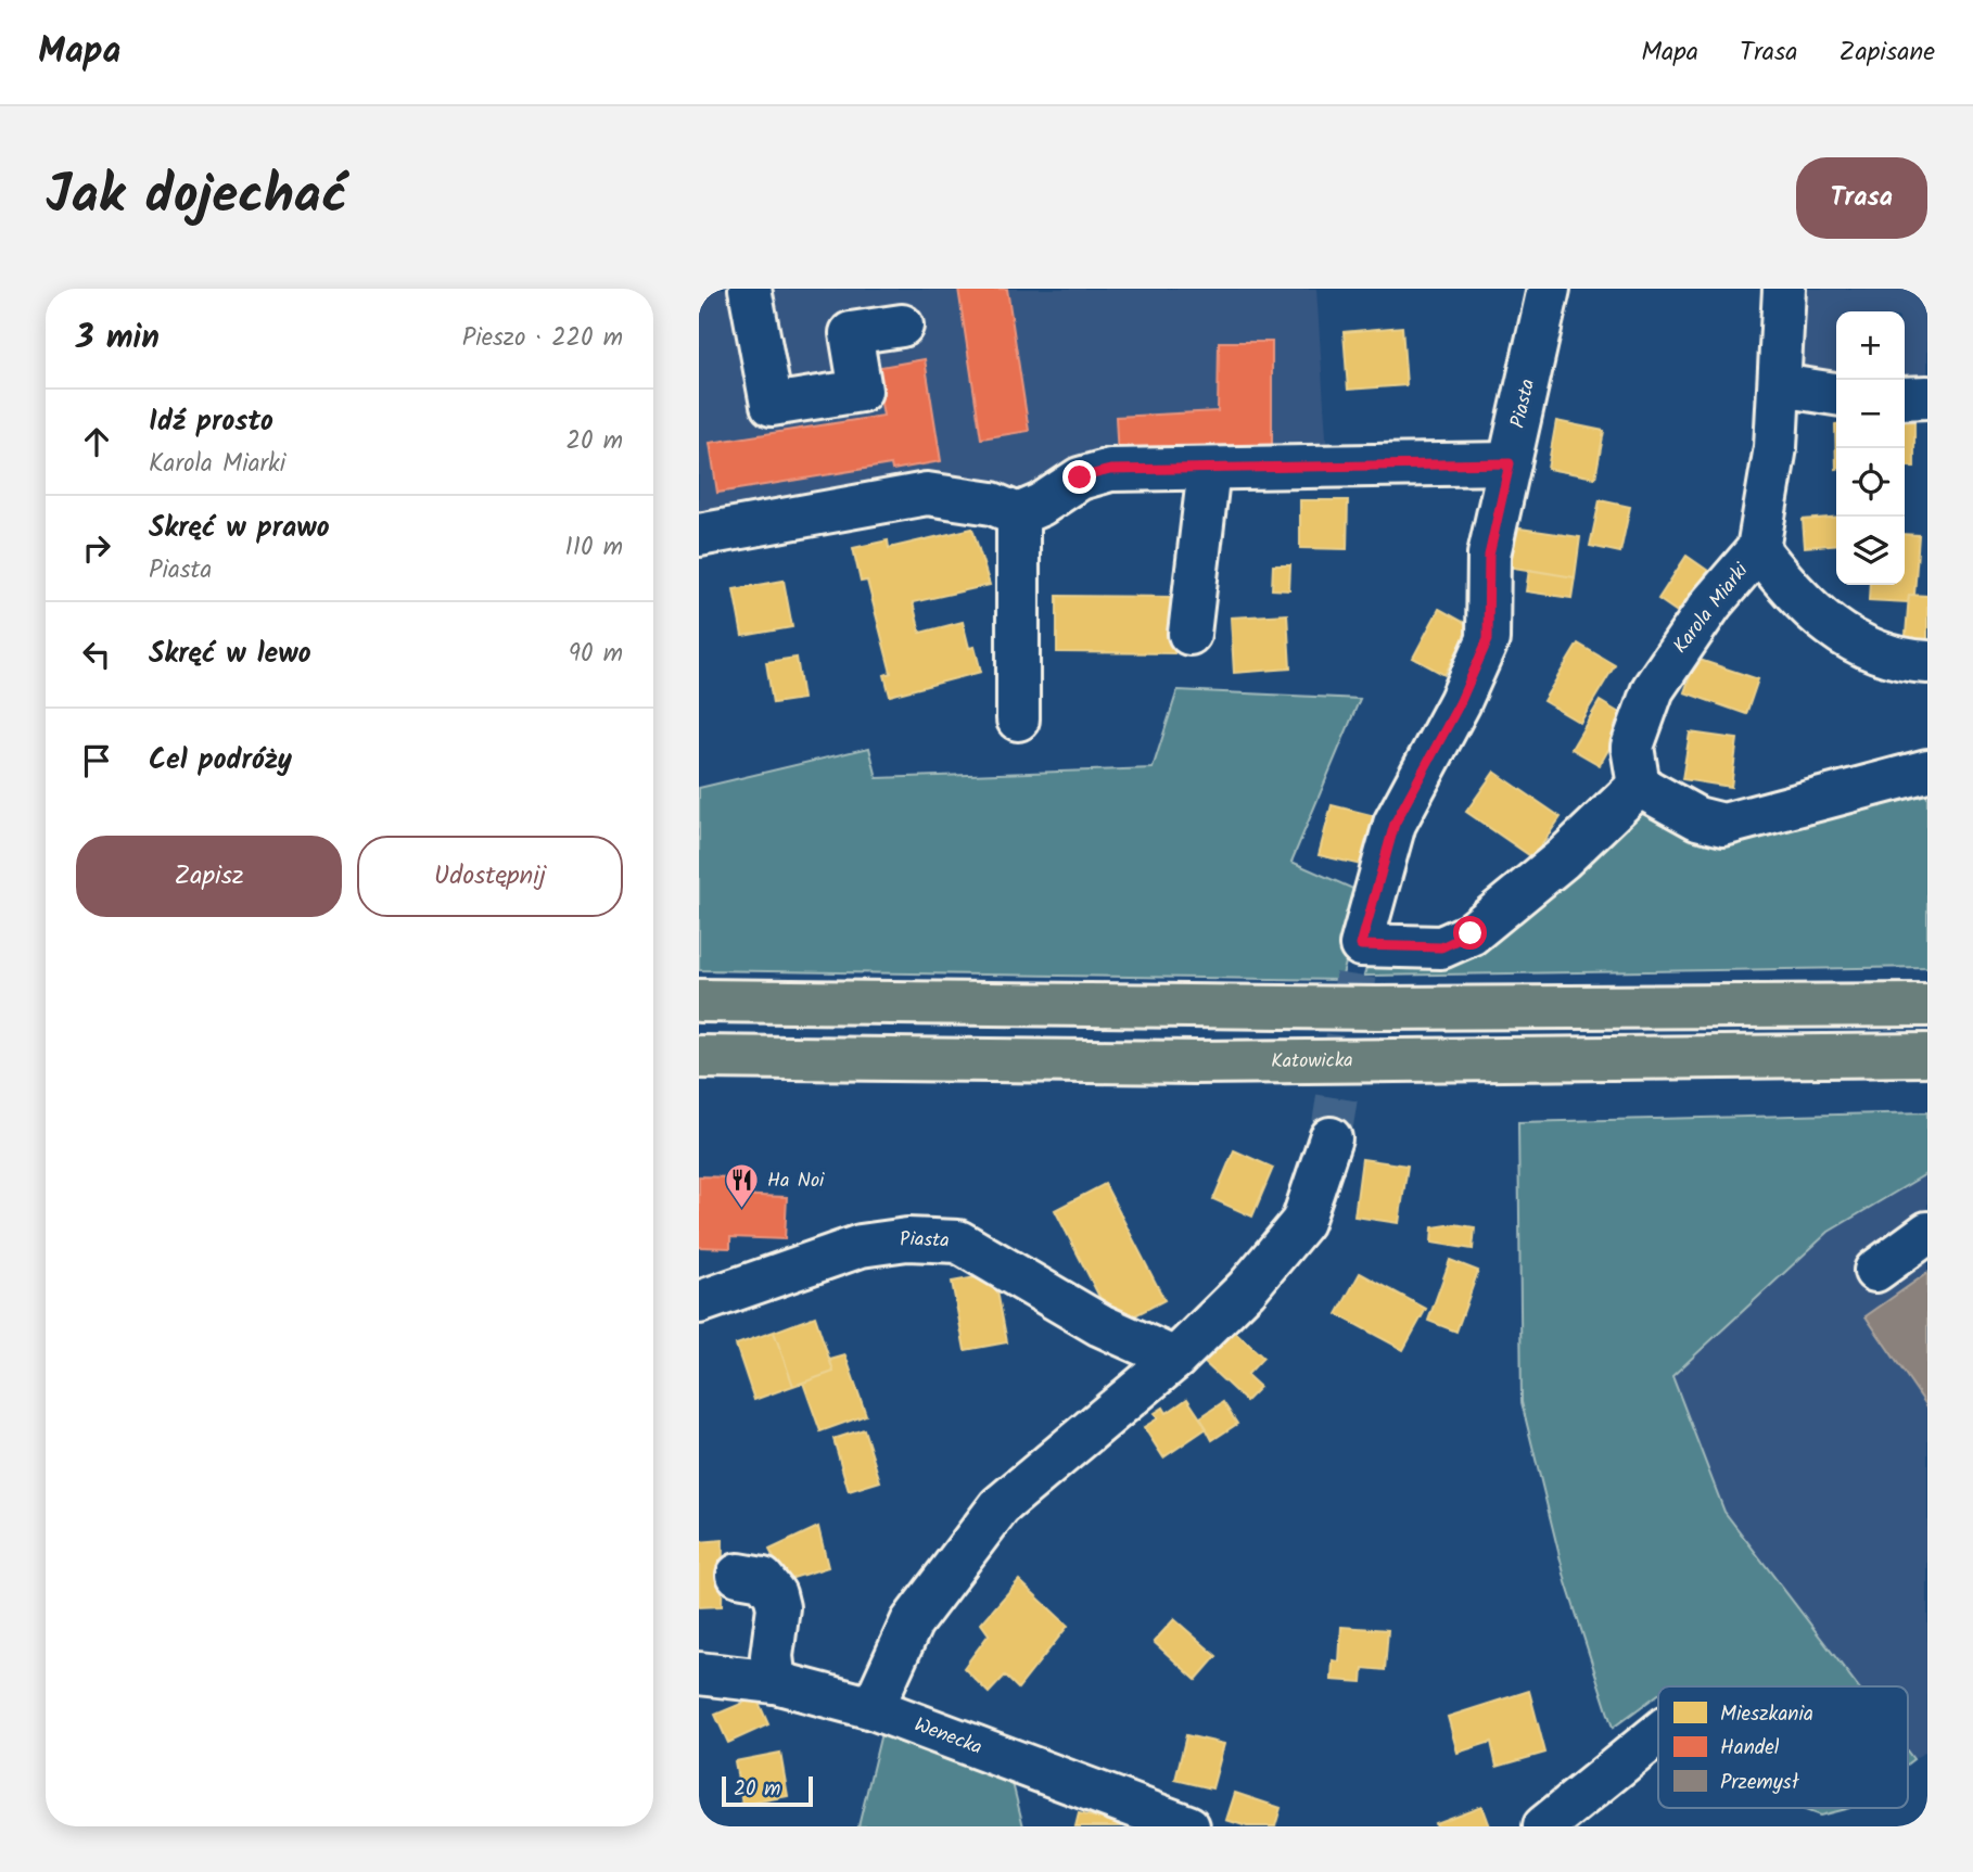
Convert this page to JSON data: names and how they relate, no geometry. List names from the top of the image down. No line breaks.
{"streets":{"main road":["Katowicka"],"street":["Piasta","Karola Miarki","Wenecka"]},"crossings":[["Piasta","Karola Miarki"]],"places":{"restaurant":["Ha Noi"]},"legend":["Mieszkania","Handel","Przemysł"],"scale_bar":"20 m","page":{"header":"Mapa","nav":["Mapa","Trasa","Zapisane"],"title":"Jak dojechać","buttons":["Trasa",["Zapisz","Udostępnij"]],"heading":["3 min","Pieszo · 220 m"],"map_buttons":["+","−"],"list":[["Idź prosto","Karola Miarki","20 m"],["Skręć w prawo","Piasta","110 m"],["Skręć w lewo","90 m"],"Cel podróży"],"scale":"20 m"}}
